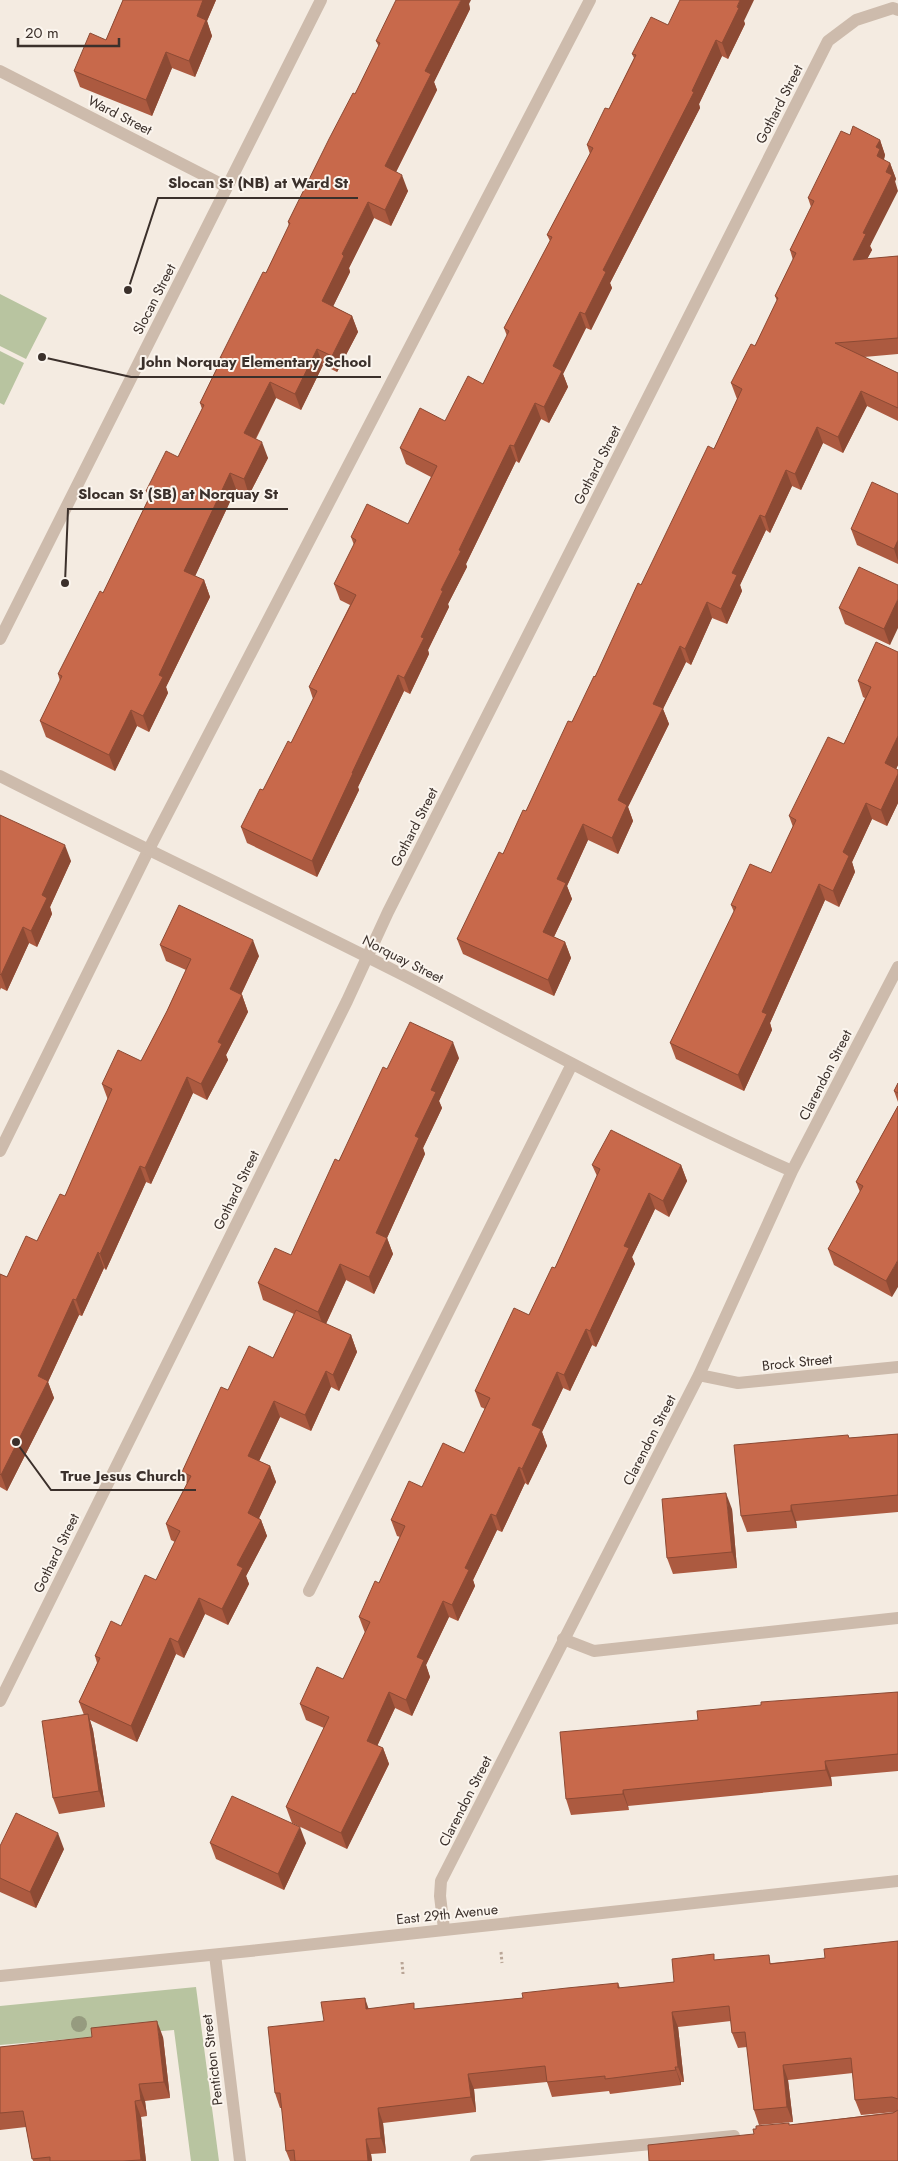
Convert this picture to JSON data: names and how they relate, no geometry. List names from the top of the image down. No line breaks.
{"streets":{"street":["Gothard Street","Ward Street","Slocan Street","Norquay Street","Clarendon Street","Brock Street","East 29th Avenue","Penticton Street"]},"crossings":[["Gothard Street","Norquay Street"],["Ward Street","Slocan Street"],["Norquay Street","Clarendon Street"],["Clarendon Street","Brock Street"],["Clarendon Street","East 29th Avenue"],["East 29th Avenue","Penticton Street"]],"places":["Slocan St (NB) at Ward St","John Norquay Elementary School","Slocan St (SB) at Norquay St","True Jesus Church"],"scale_bar":"20 m"}
